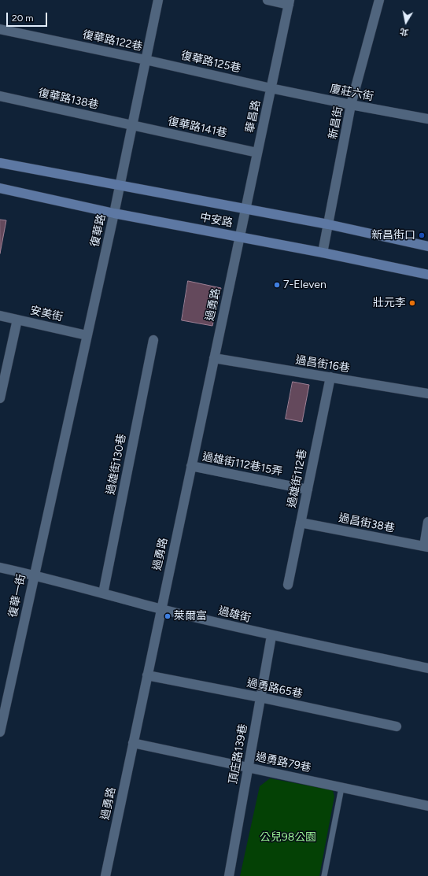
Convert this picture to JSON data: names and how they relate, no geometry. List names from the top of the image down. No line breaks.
{"streets":{"street":["復華路122巷","復華路125巷","廈莊六街","復華路138巷","華昌路","新昌街","復華路141巷","中安路","復華路","過勇路","安美街","過昌街16巷","過雄街130巷","過雄街112巷15弄","過雄街112巷","過昌街38巷","復華一街","過雄街","過勇路65巷","頂庄路139巷","過勇路79巷"]},"crossings":[["復華路122巷","復華路125巷"],["復華路122巷","復華路"],["復華路125巷","廈莊六街"],["復華路125巷","華昌路"],["復華路125巷","復華路"],["廈莊六街","華昌路"],["廈莊六街","新昌街"],["復華路138巷","復華路141巷"],["復華路138巷","復華路"],["華昌路","復華路141巷"],["華昌路","中安路"],["華昌路","過勇路"],["新昌街","中安路"],["復華路141巷","復華路"],["中安路","復華路"],["中安路","過勇路"],["復華路","安美街"],["復華路","復華一街"],["過勇路","過昌街16巷"],["過勇路","過雄街112巷15弄"],["過勇路","過雄街"],["過勇路","過勇路65巷"],["過勇路","過勇路79巷"],["過昌街16巷","過雄街112巷"],["過雄街130巷","過雄街"],["過雄街112巷15弄","過雄街112巷"],["過雄街112巷","過昌街38巷"],["復華一街","過雄街"],["過雄街","頂庄路139巷"],["過勇路65巷","頂庄路139巷"],["頂庄路139巷","過勇路79巷"]],"parks":["公兒98公園"],"places":["新昌街口","7-Eleven","壯元李","萊爾富"],"scale_bar":"20 m","north":"bottom"}
